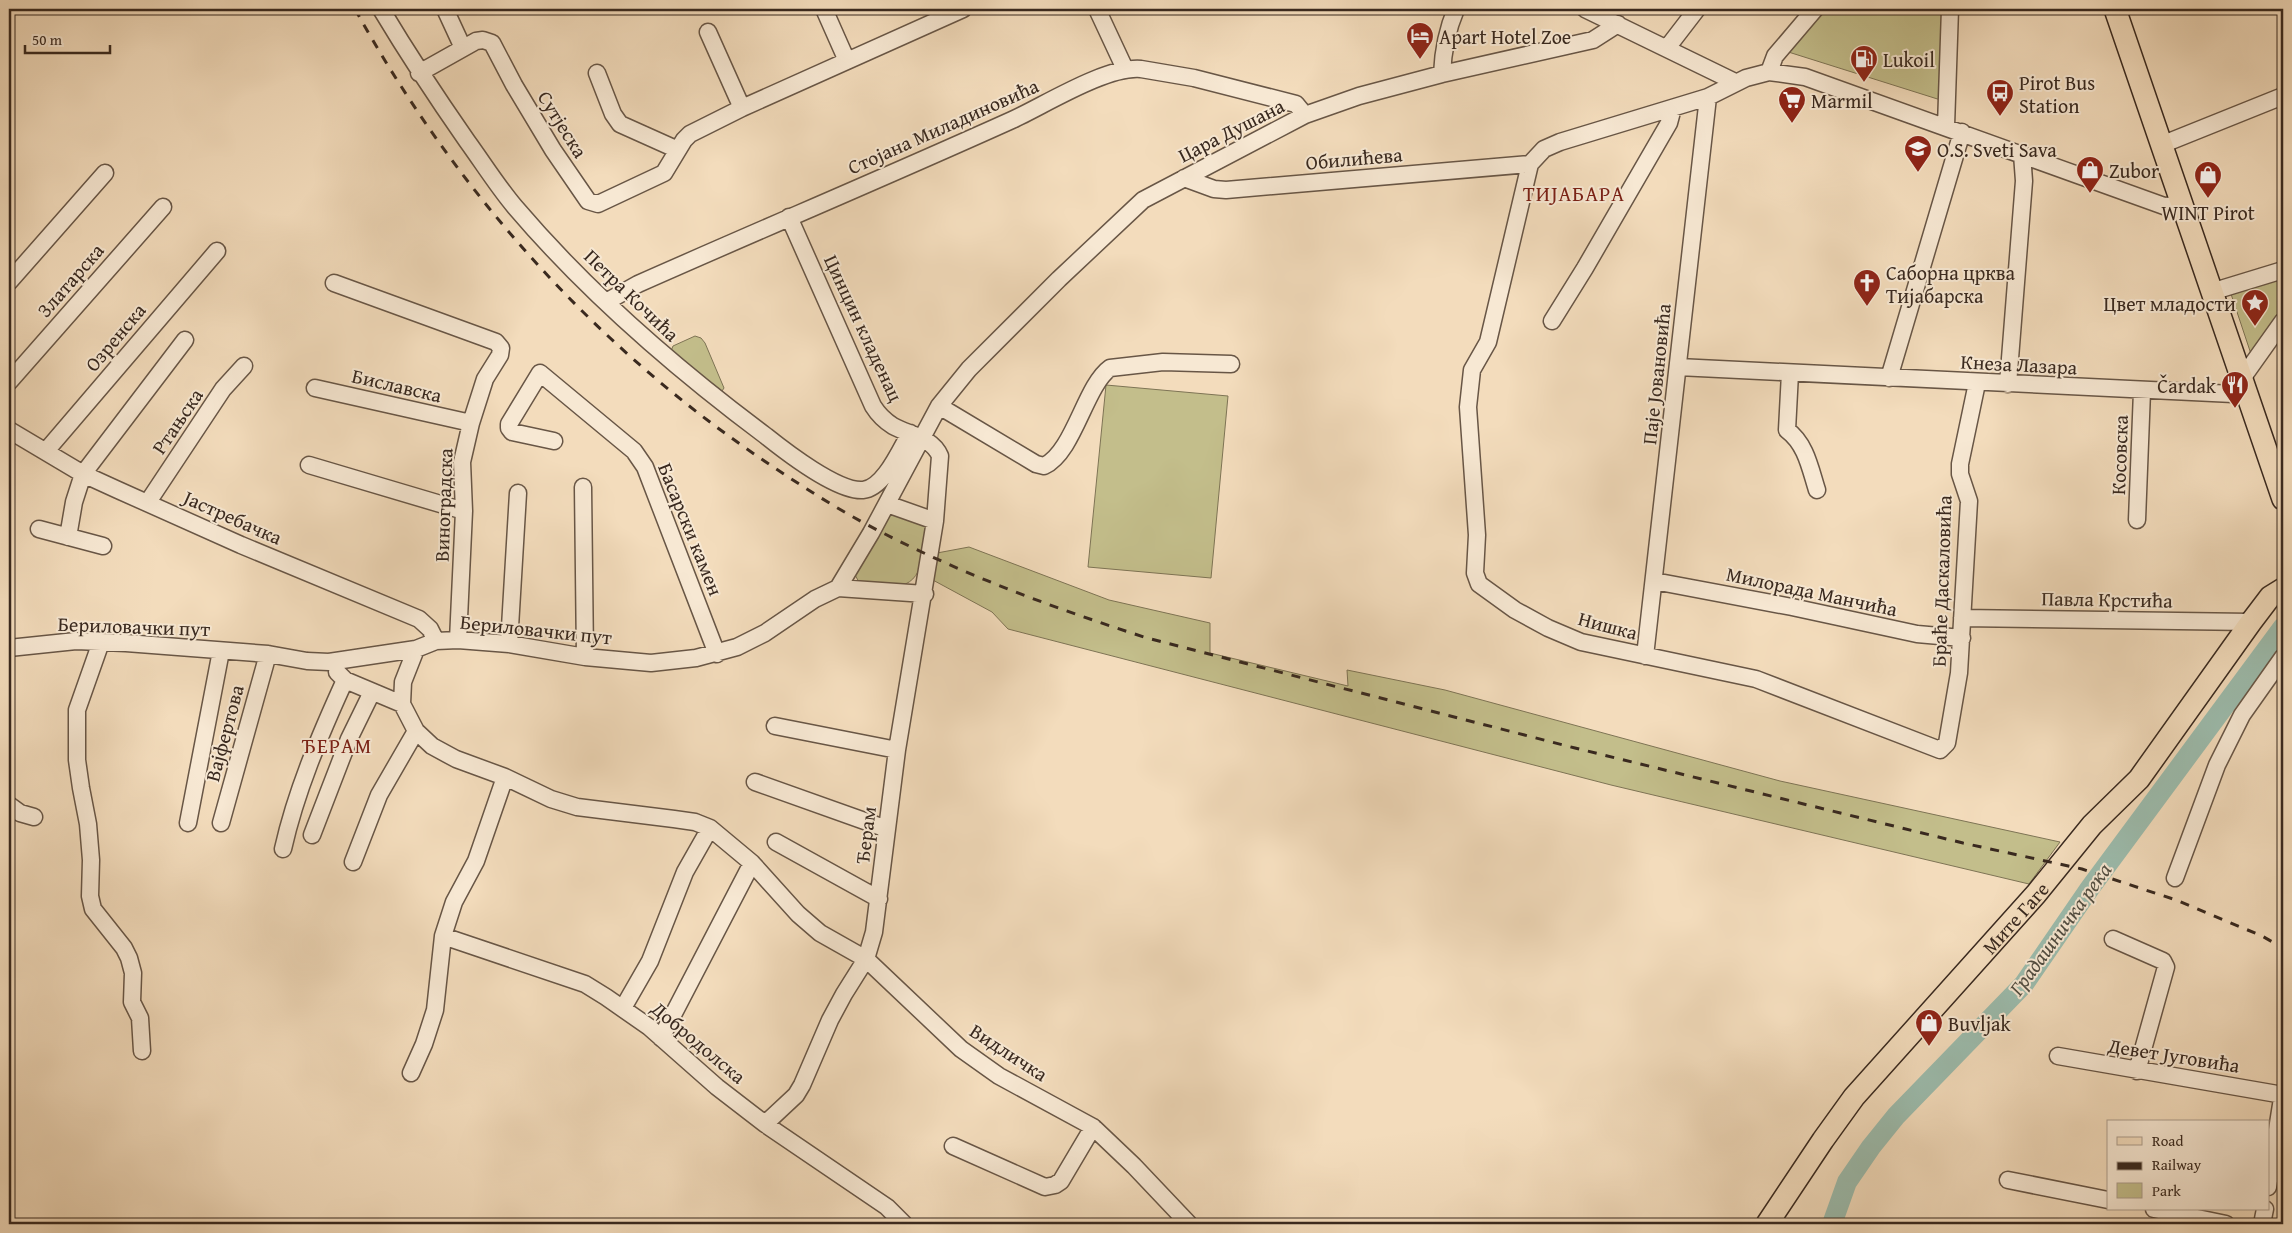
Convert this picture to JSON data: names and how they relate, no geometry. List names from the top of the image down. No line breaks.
{"streets":{"main road":["Мите Гаге"],"street":["Сутјеска","Стојана Миладиновића","Цара Душана","Обилићева","Златарска","Петра Кочића","Цинцин кладенац","Озренска","Кнеза Лазара","Паје Јовановића","Биславска","Ртањска","Косовска","Виноградска","Јастребачка","Басарски камен","Браће Даскаловића","Милорада Манчића","Павла Крстића","Нишка","Бериловачки пут","Вајфертова","Ђерам","Добродолска","Видличка","Девет Југовића"]},"crossings":[["Сутјеска","Петра Кочића"],["Стојана Миладиновића","Цара Душана"],["Стојана Миладиновића","Петра Кочића"],["Стојана Миладиновића","Цинцин кладенац"],["Цара Душана","Обилићева"],["Цара Душана","Петра Кочића"],["Цара Душана","Цинцин кладенац"],["Обилићева","Нишка"],["Петра Кочића","Цинцин кладенац"],["Озренска","Јастребачка"],["Кнеза Лазара","Паје Јовановића"],["Кнеза Лазара","Косовска"],["Кнеза Лазара","Браће Даскаловића"],["Паје Јовановића","Милорада Манчића"],["Паје Јовановића","Нишка"],["Биславска","Виноградска"],["Ртањска","Јастребачка"],["Виноградска","Бериловачки пут"],["Јастребачка","Бериловачки пут"],["Басарски камен","Бериловачки пут"],["Браће Даскаловића","Милорада Манчића"],["Браће Даскаловића","Павла Крстића"],["Браће Даскаловића","Нишка"],["Павла Крстића","Мите Гаге"],["Бериловачки пут","Вајфертова"],["Бериловачки пут","Ђерам"],["Ђерам","Добродолска"],["Ђерам","Видличка"]],"districts":["ТИЈАБАРА","ЂЕРАМ"],"water":["Градашничка река"],"places":{"hotel":["Apart Hotel Zoe"],"fuel station":["Lukoil"],"bus stop":["Pirot Bus Station"],"supermarket":["Marmil"],"school or university":["O.S. Sveti Sava"],"shop":["Zubor","WINT Pirot","Buvljak"],"church":["Саборна црква Тијабарска"],"place":["Цвет младости"],"restaurant":["Čardak"]},"legend":["Road","Railway","Park"],"scale_bar":"50 m"}
